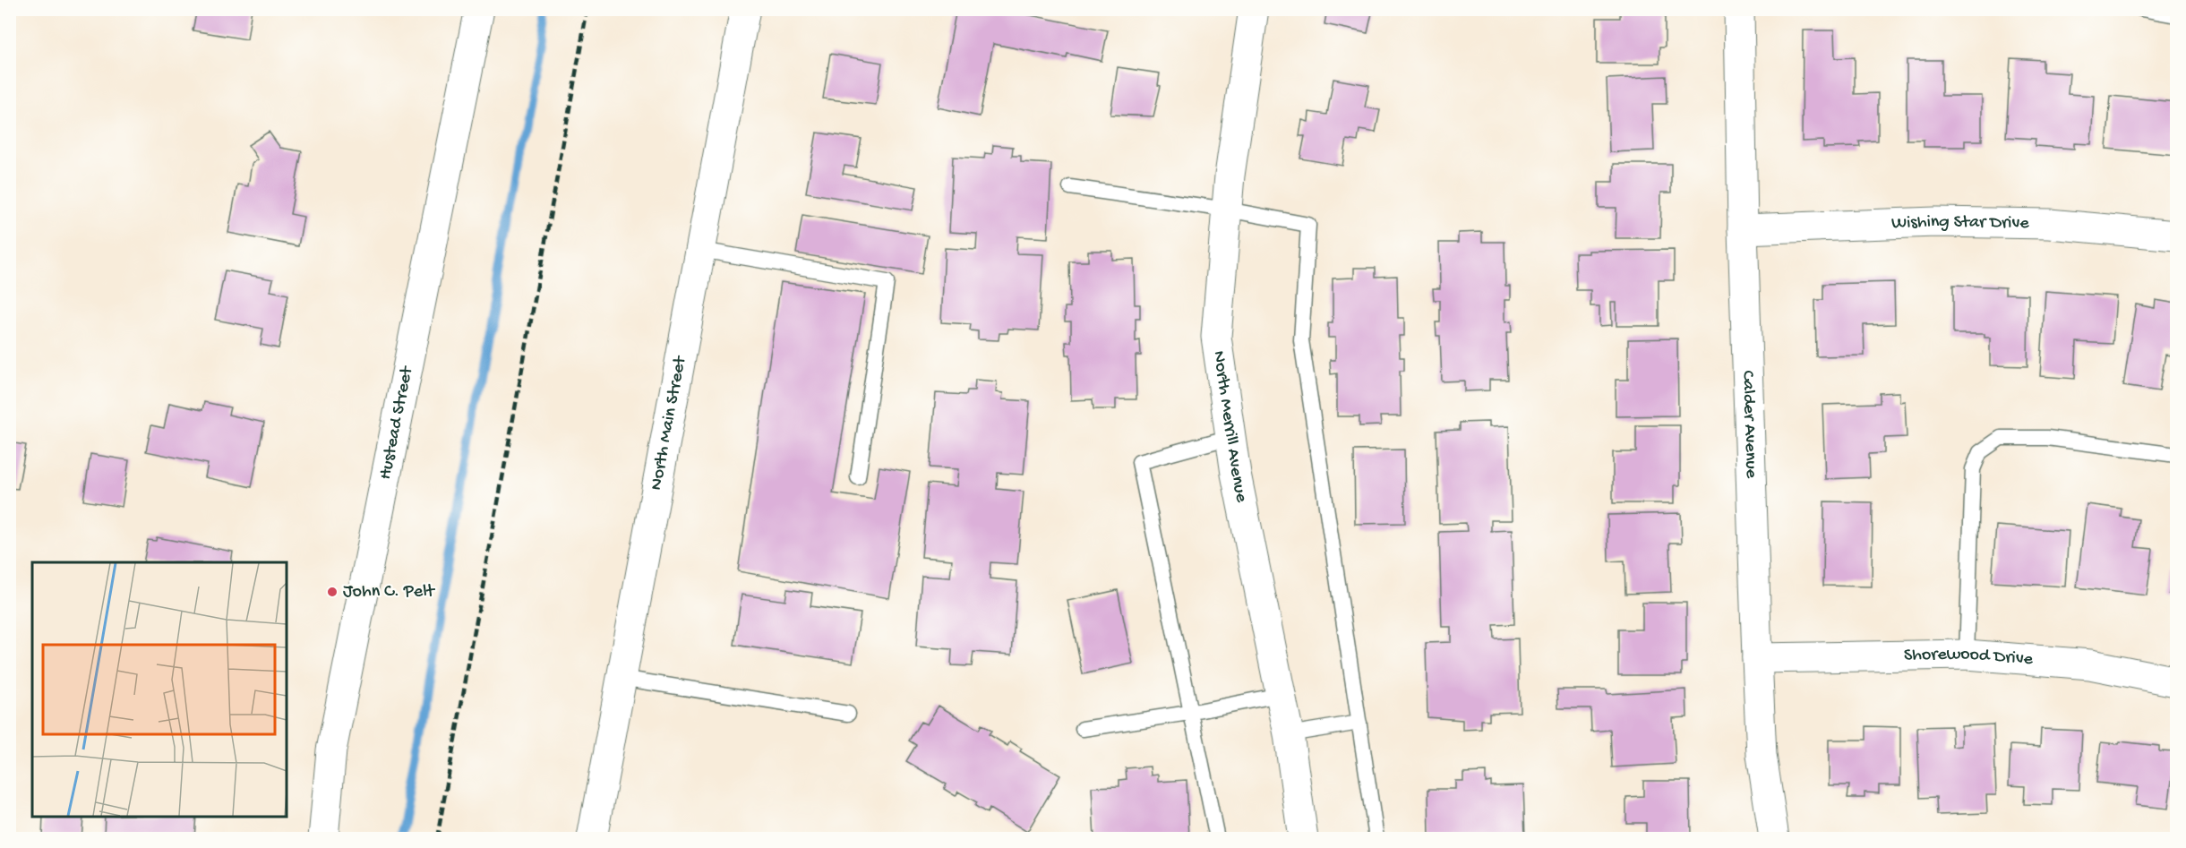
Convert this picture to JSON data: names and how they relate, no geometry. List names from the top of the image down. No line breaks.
{"streets":{"street":["Wishing Star Drive","Hustead Street","North Main Street","Calder Avenue","North Merrill Avenue","Shorewood Drive"]},"crossings":[["Wishing Star Drive","Calder Avenue"],["Calder Avenue","Shorewood Drive"]],"places":["John C. Pelt"]}
